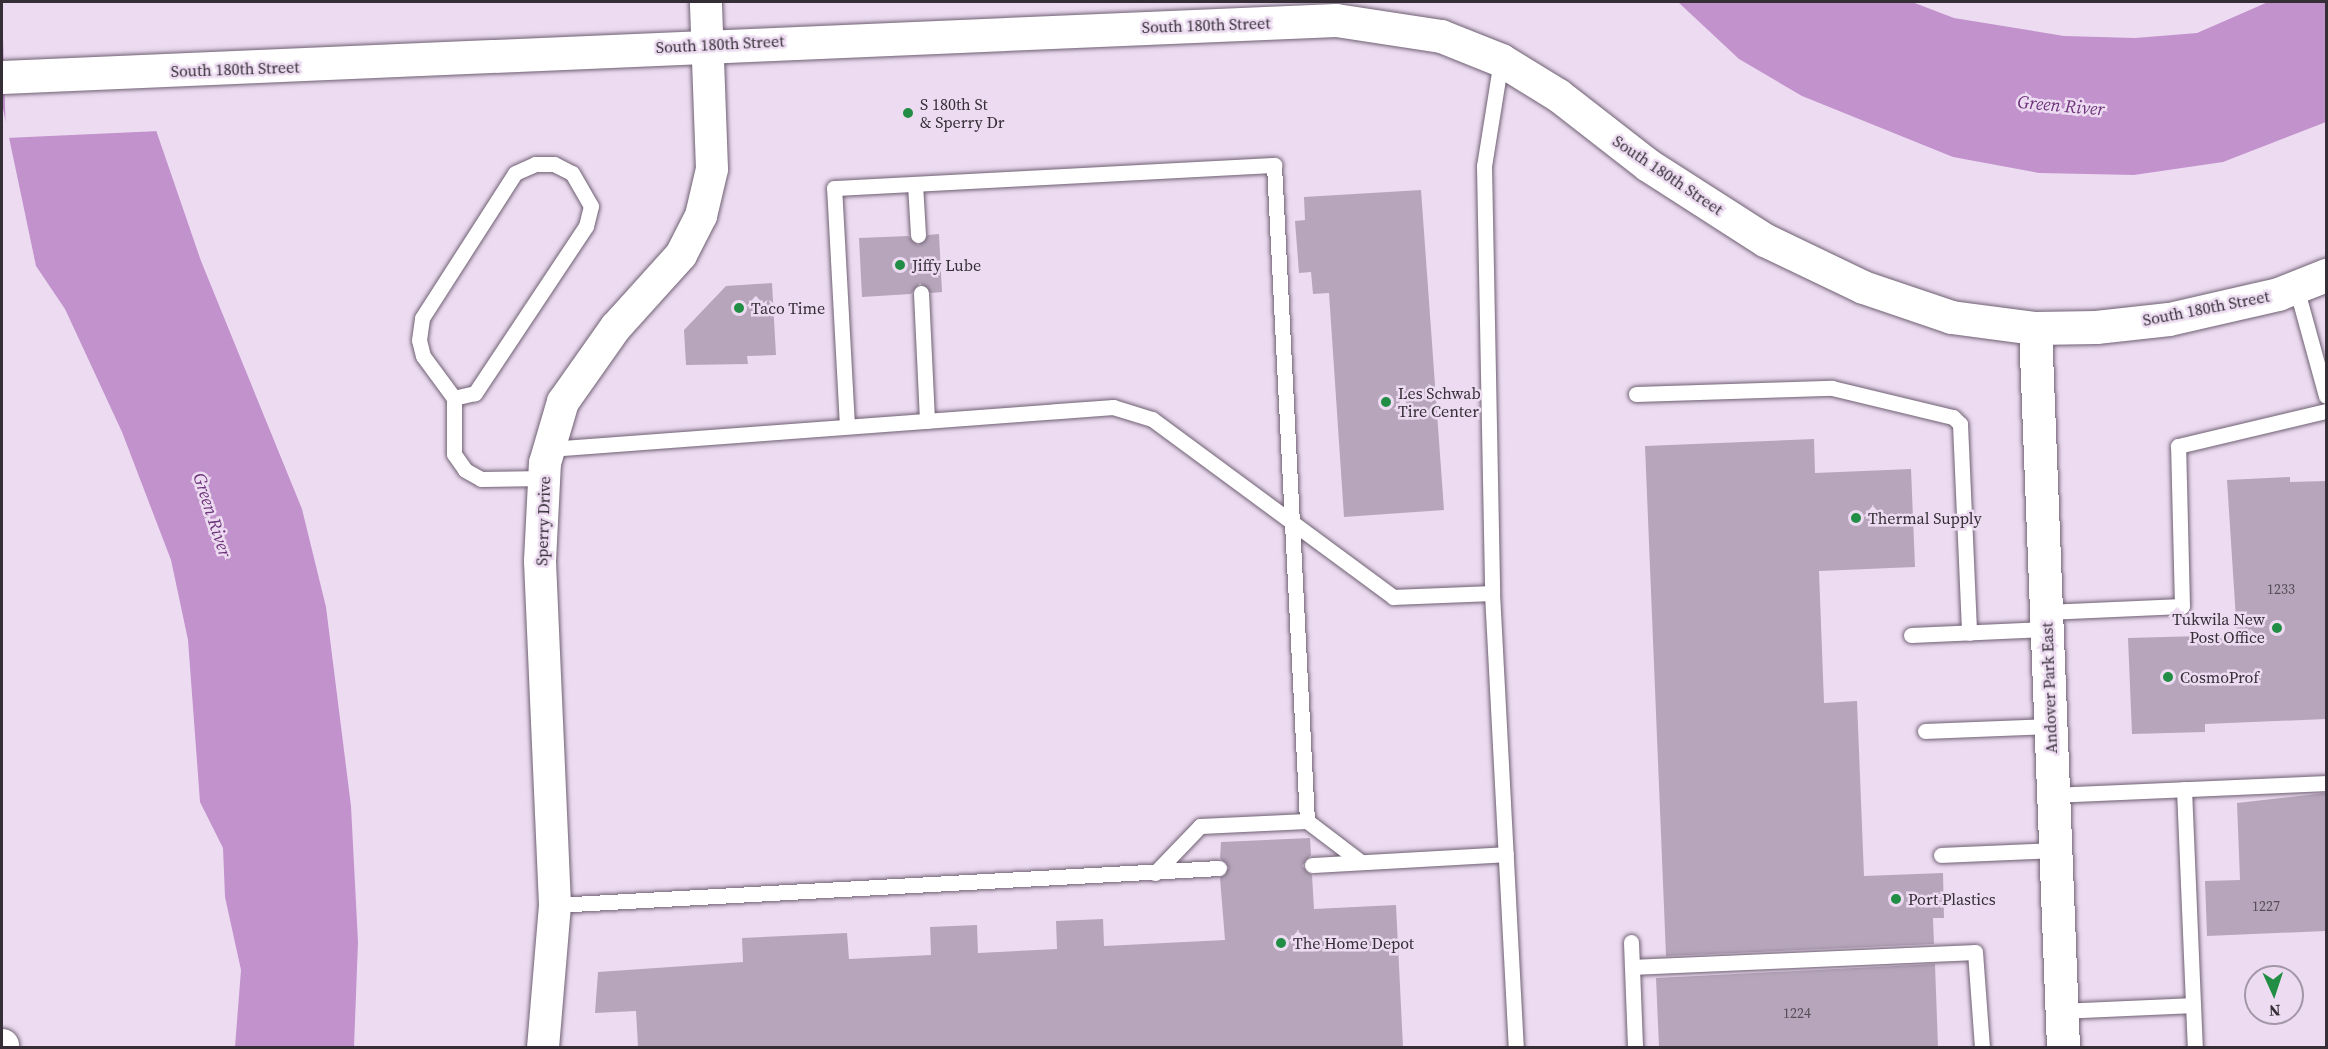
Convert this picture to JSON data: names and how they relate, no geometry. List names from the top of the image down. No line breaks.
{"streets":{"main road":["South 180th Street","Andover Park East"],"street":["Sperry Drive"]},"crossings":[["South 180th Street","Sperry Drive"],["South 180th Street","Andover Park East"]],"water":["Green River"],"places":["S 180th St & Sperry Dr","Jiffy Lube","Taco Time","Les Schwab Tire Center","Thermal Supply","Tukwila New Post Office","CosmoProf","Port Plastics","The Home Depot"],"house_numbers":["1233","1227","1224"],"north":"bottom"}
